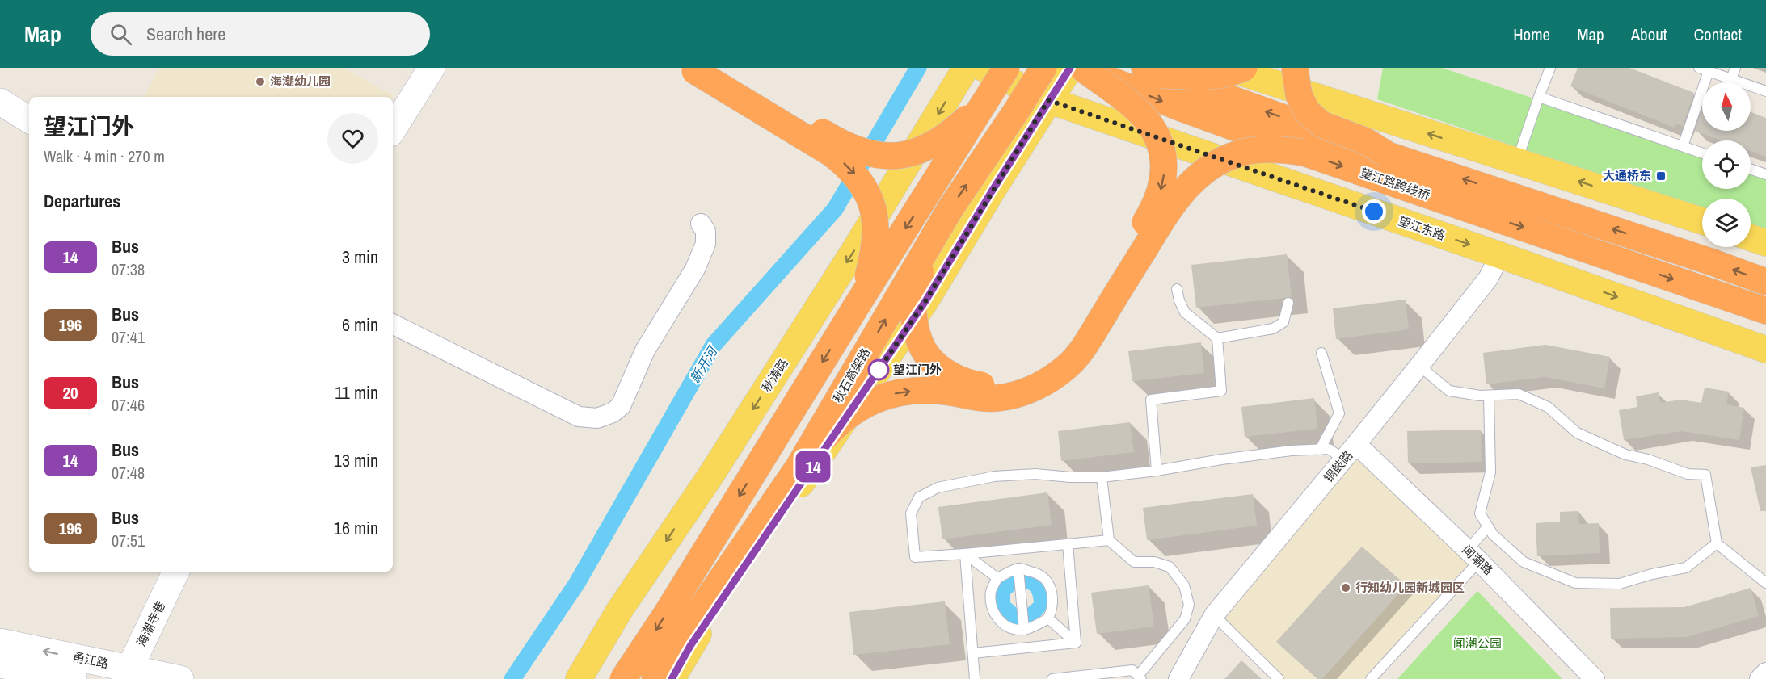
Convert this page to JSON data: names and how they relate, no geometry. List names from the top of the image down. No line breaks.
{"streets":{"highway":["望江路跨线桥","秋石高架路"],"main road":["望江东路","秋涛路","海潮寺巷","甬江路"],"street":["铜鼓路","闻潮路"]},"crossings":[["望江东路","铜鼓路"],["铜鼓路","闻潮路"],["海潮寺巷","甬江路"]],"water":["新开河"],"parks":["闻潮公园"],"places":{"other":["海潮幼儿园","望江门外","行知幼儿园新城园区"],"transit":["大通桥东"]},"lines":["bus line 14"],"north":"top","page":{"header":"Map","search":"Search here","nav":["Home","Map","About","Contact"],"on_map":"14","heading":[["望江门外","Walk · 4 min · 270 m"],"Departures"],"list":[{"mark":"14","name":"Bus","note":"07:38","value":"3 min"},{"mark":"196","name":"Bus","note":"07:41","value":"6 min"},{"mark":"20","name":"Bus","note":"07:46","value":"11 min"},{"mark":"14","name":"Bus","note":"07:48","value":"13 min"},{"mark":"196","name":"Bus","note":"07:51","value":"16 min"}]}}
